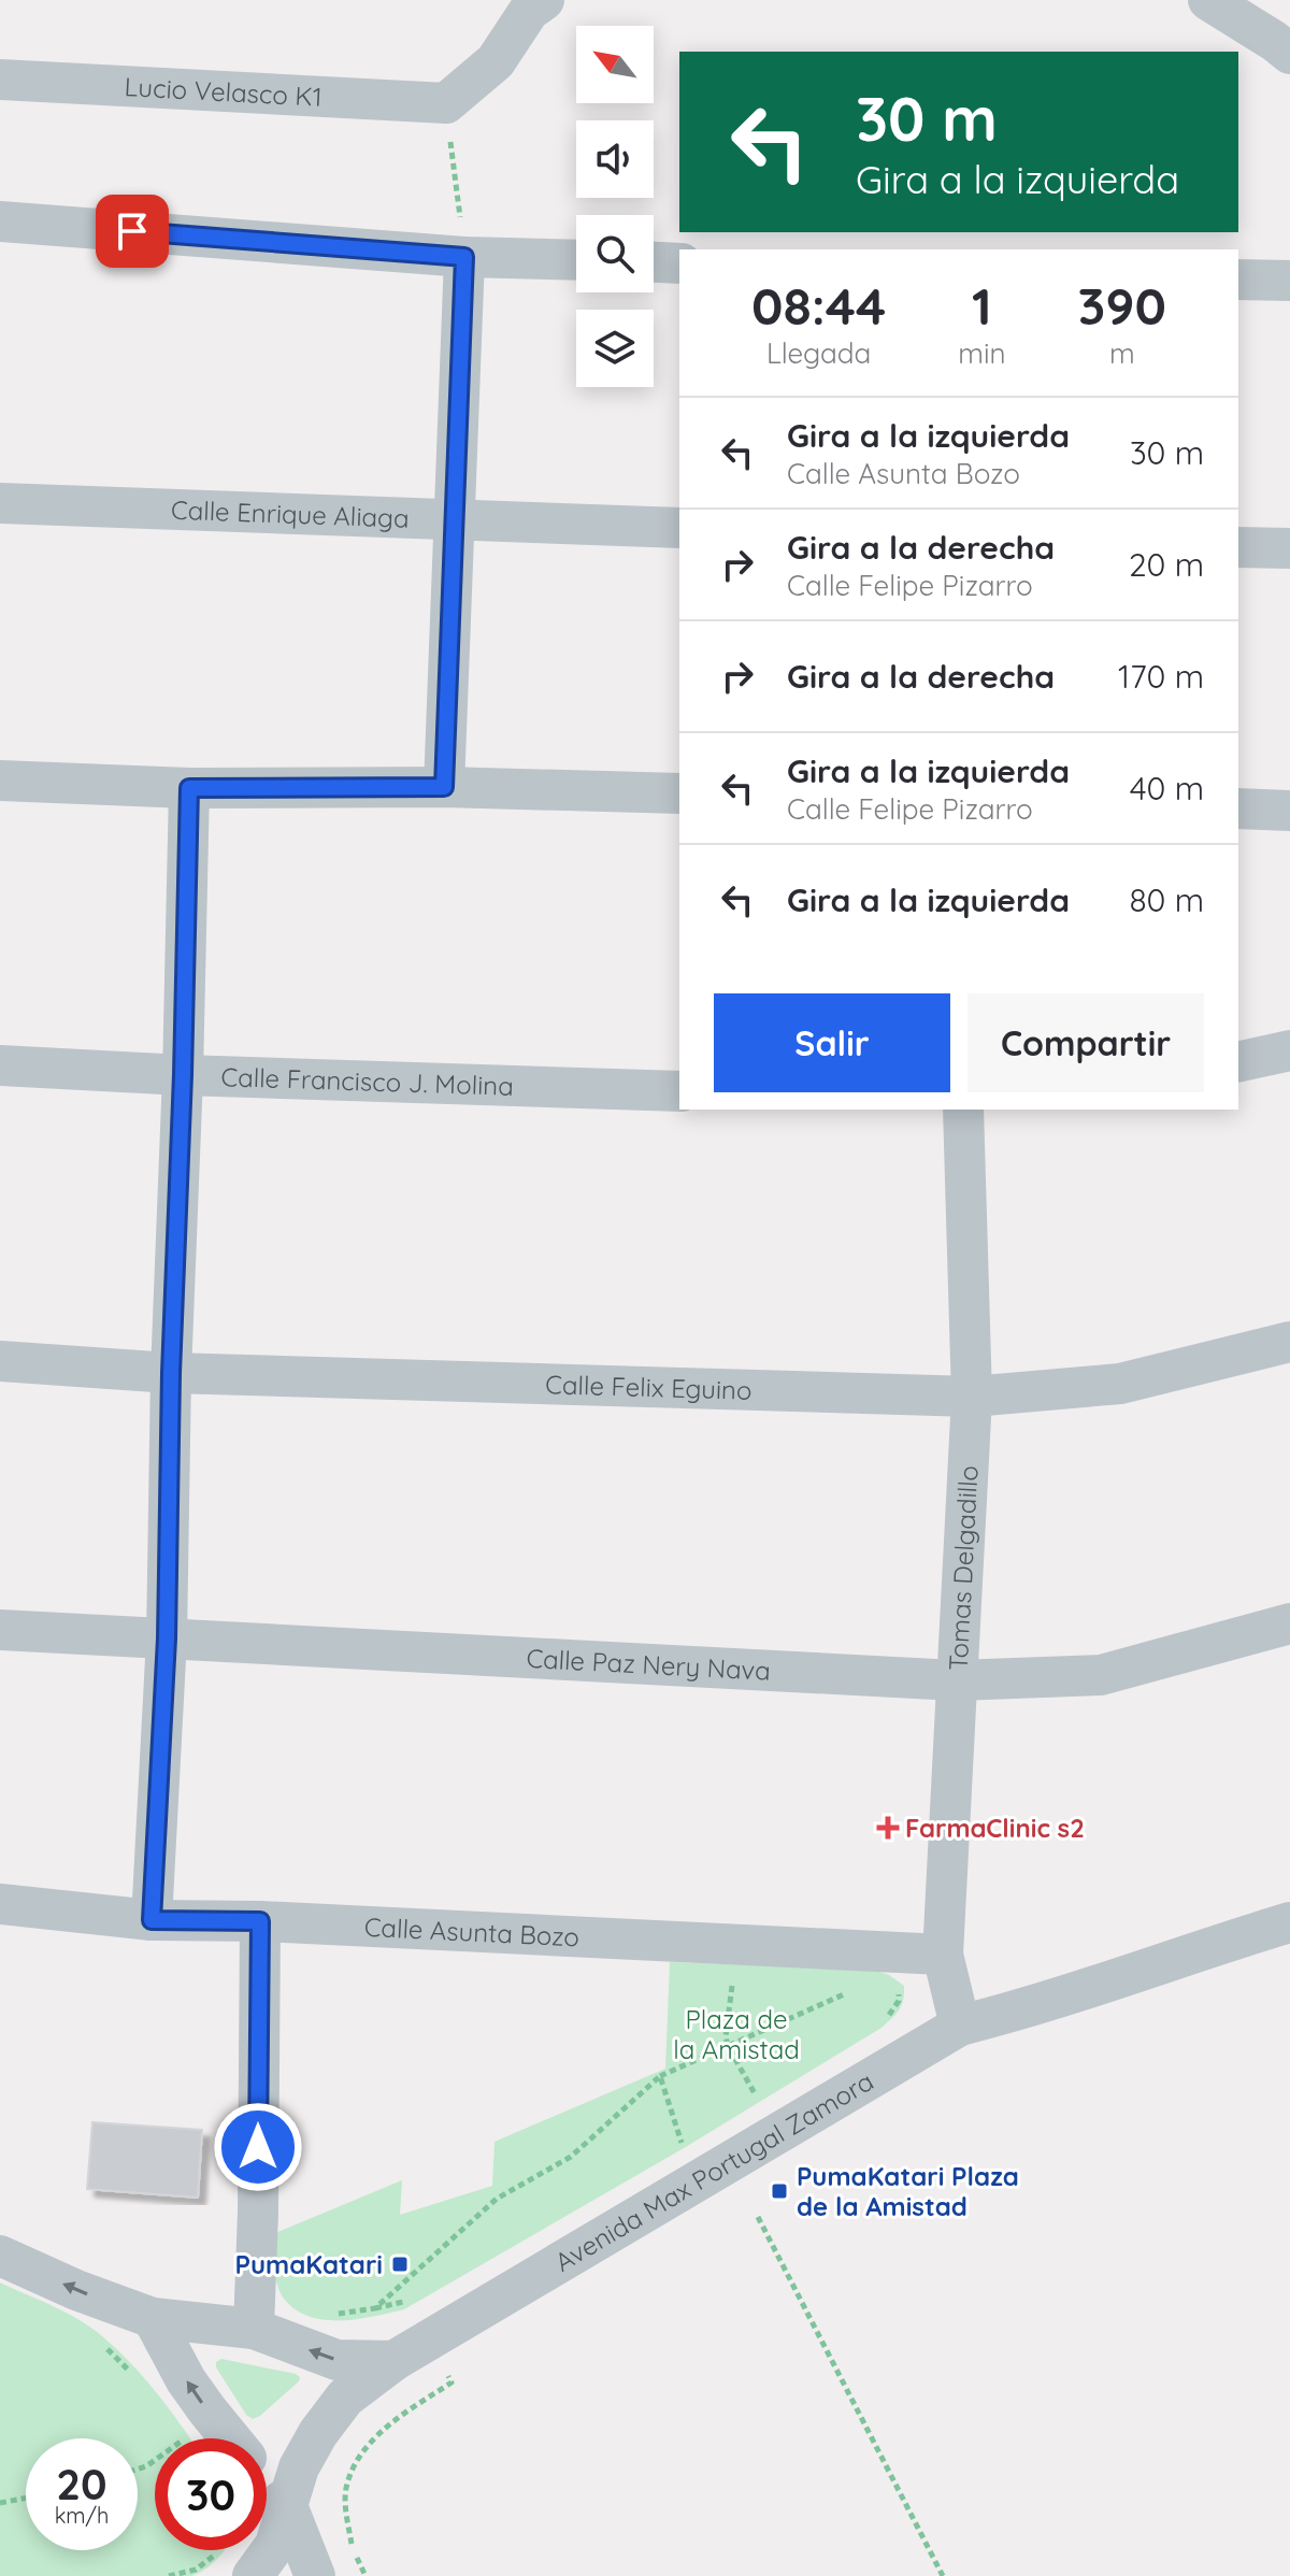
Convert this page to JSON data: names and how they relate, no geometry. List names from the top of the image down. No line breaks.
{"streets":{"street":["Lucio Velasco K1","Calle Enrique Aliaga","Calle Francisco J. Molina","Calle Felix Eguino","Tomas Delgadillo","Calle Paz Nery Nava","Calle Asunta Bozo","Avenida Max Portugal Zamora"]},"crossings":[["Calle Felix Eguino","Tomas Delgadillo"],["Tomas Delgadillo","Calle Paz Nery Nava"],["Tomas Delgadillo","Calle Asunta Bozo"],["Tomas Delgadillo","Avenida Max Portugal Zamora"]],"parks":["Plaza de la Amistad"],"places":{"health":["FarmaClinic s2"],"transit":["PumaKatari Plaza de la Amistad","PumaKatari"]},"north":"top left","page":{"turn":["30 m","Gira a la izquierda"],"eta":["08:44","Llegada","1","min","390","m"],"list":[{"name":"Gira a la izquierda","note":"Calle Asunta Bozo","value":"30 m"},{"name":"Gira a la derecha","note":"Calle Felipe Pizarro","value":"20 m"},{"name":"Gira a la derecha","value":"170 m"},{"name":"Gira a la izquierda","note":"Calle Felipe Pizarro","value":"40 m"},{"name":"Gira a la izquierda","value":"80 m"}],"buttons":["Salir","Compartir"],"speed":"20 km/h","limit":"30"}}
